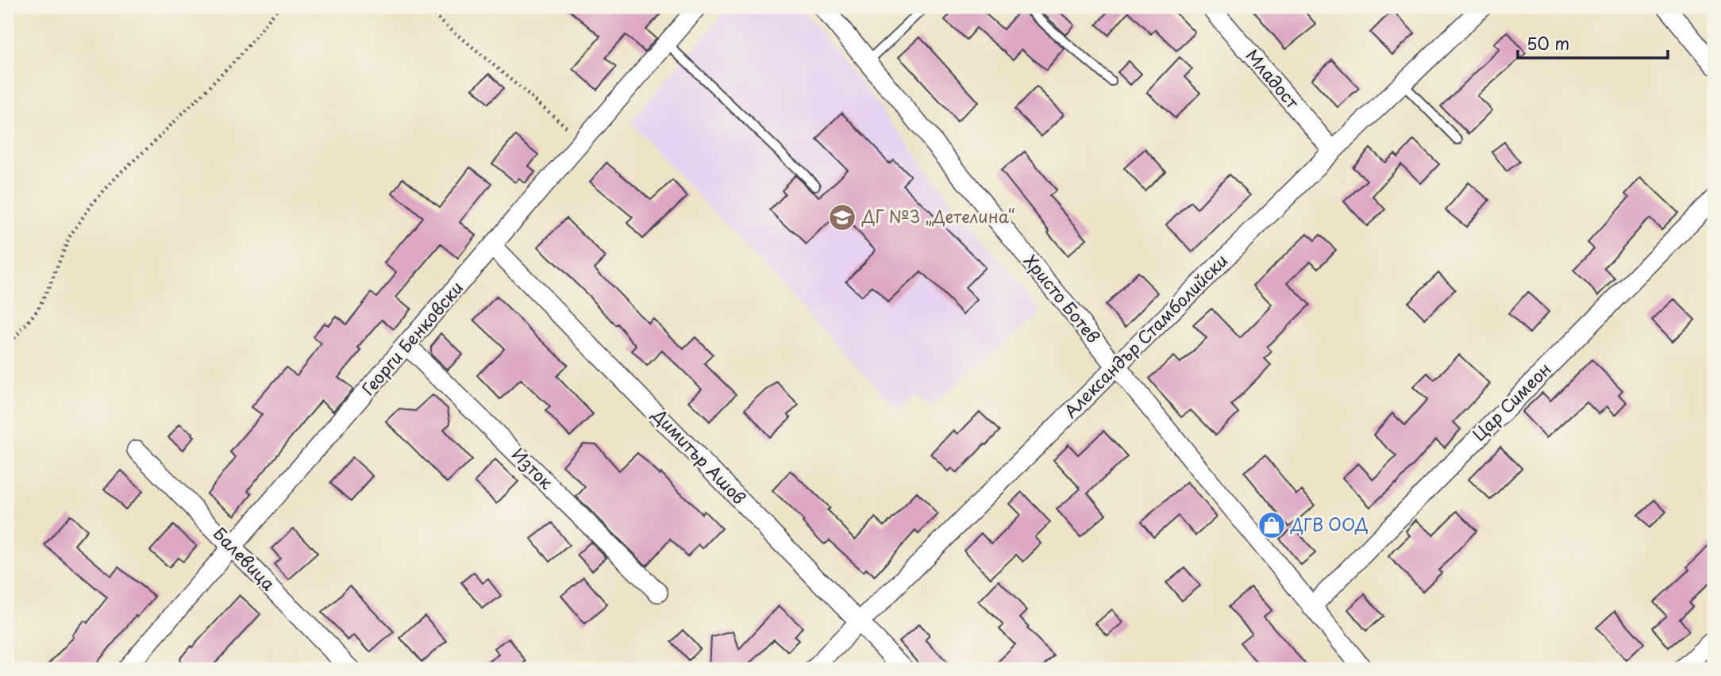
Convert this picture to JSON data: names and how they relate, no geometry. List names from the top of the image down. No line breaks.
{"streets":{"street":["Младост","Христо Ботев","Александър Стамболийски","Георги Бенковски","Цар Симеон","Димитър Ашов","Изток","Балевица"]},"crossings":[["Младост","Александър Стамболийски"],["Христо Ботев","Александър Стамболийски"],["Христо Ботев","Цар Симеон"],["Александър Стамболийски","Димитър Ашов"],["Георги Бенковски","Димитър Ашов"],["Георги Бенковски","Изток"],["Георги Бенковски","Балевица"]],"places":{"school or university":["ДГ №3 „Детелина“"],"shop":["ДГВ ООД"]},"scale_bar":"50 m"}
